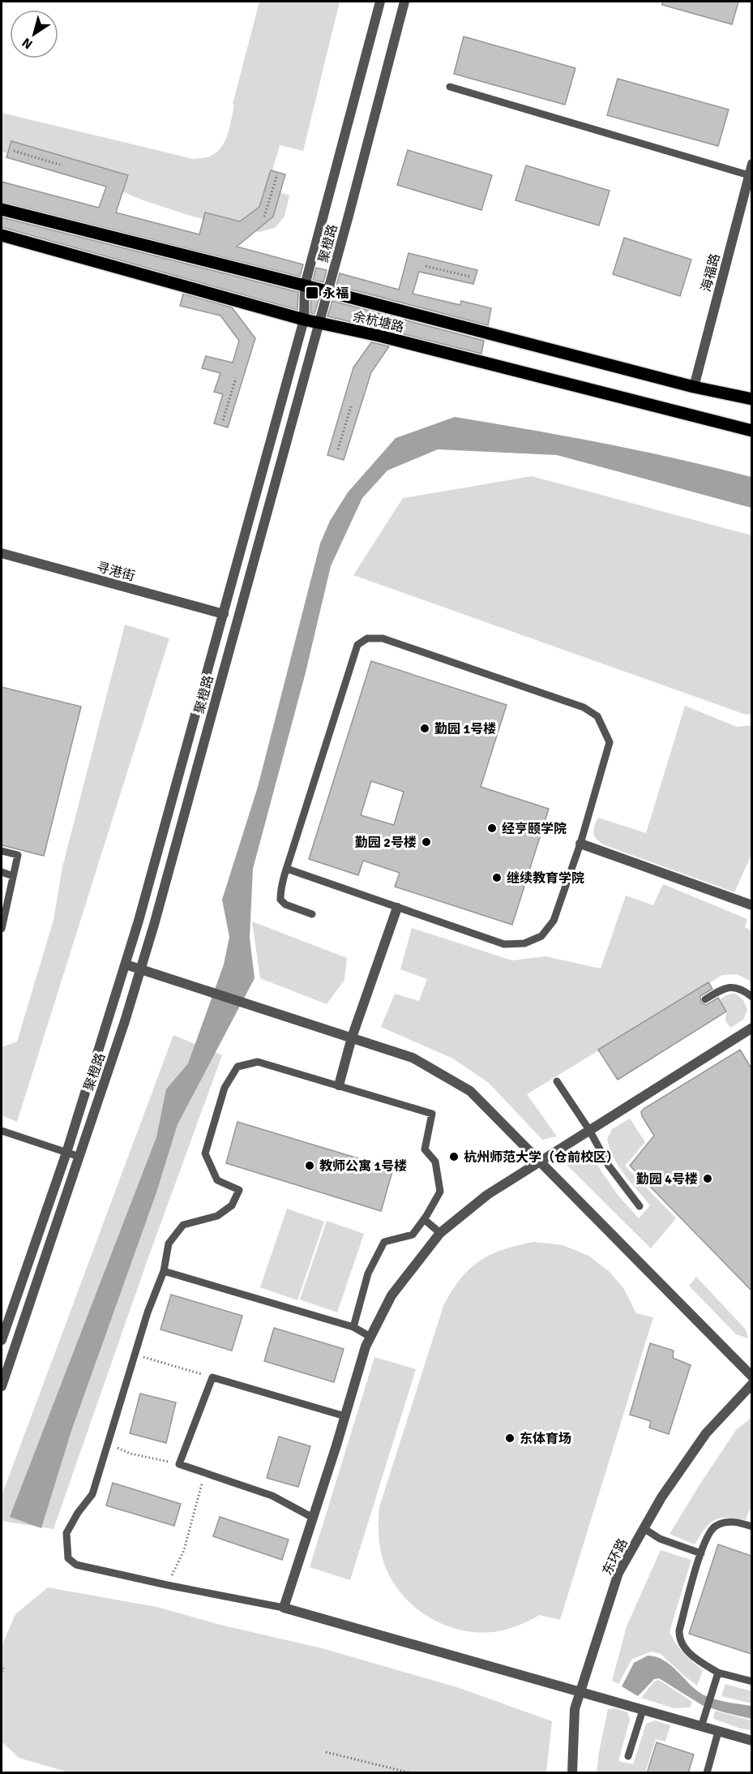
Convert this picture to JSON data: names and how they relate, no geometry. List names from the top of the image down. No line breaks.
{"streets":{"main road":["余杭塘路"],"street":["聚橙路","海福路","寻港街","东环路"]},"crossings":[["聚橙路","余杭塘路"],["聚橙路","寻港街"],["海福路","余杭塘路"]],"places":{"transit":["永福"],"other":["勤园 1号楼","经亨颐学院","勤园 2号楼","继续教育学院","杭州师范大学（仓前校区）","教师公寓 1号楼","勤园 4号楼","东体育场"]},"north":"bottom left"}
